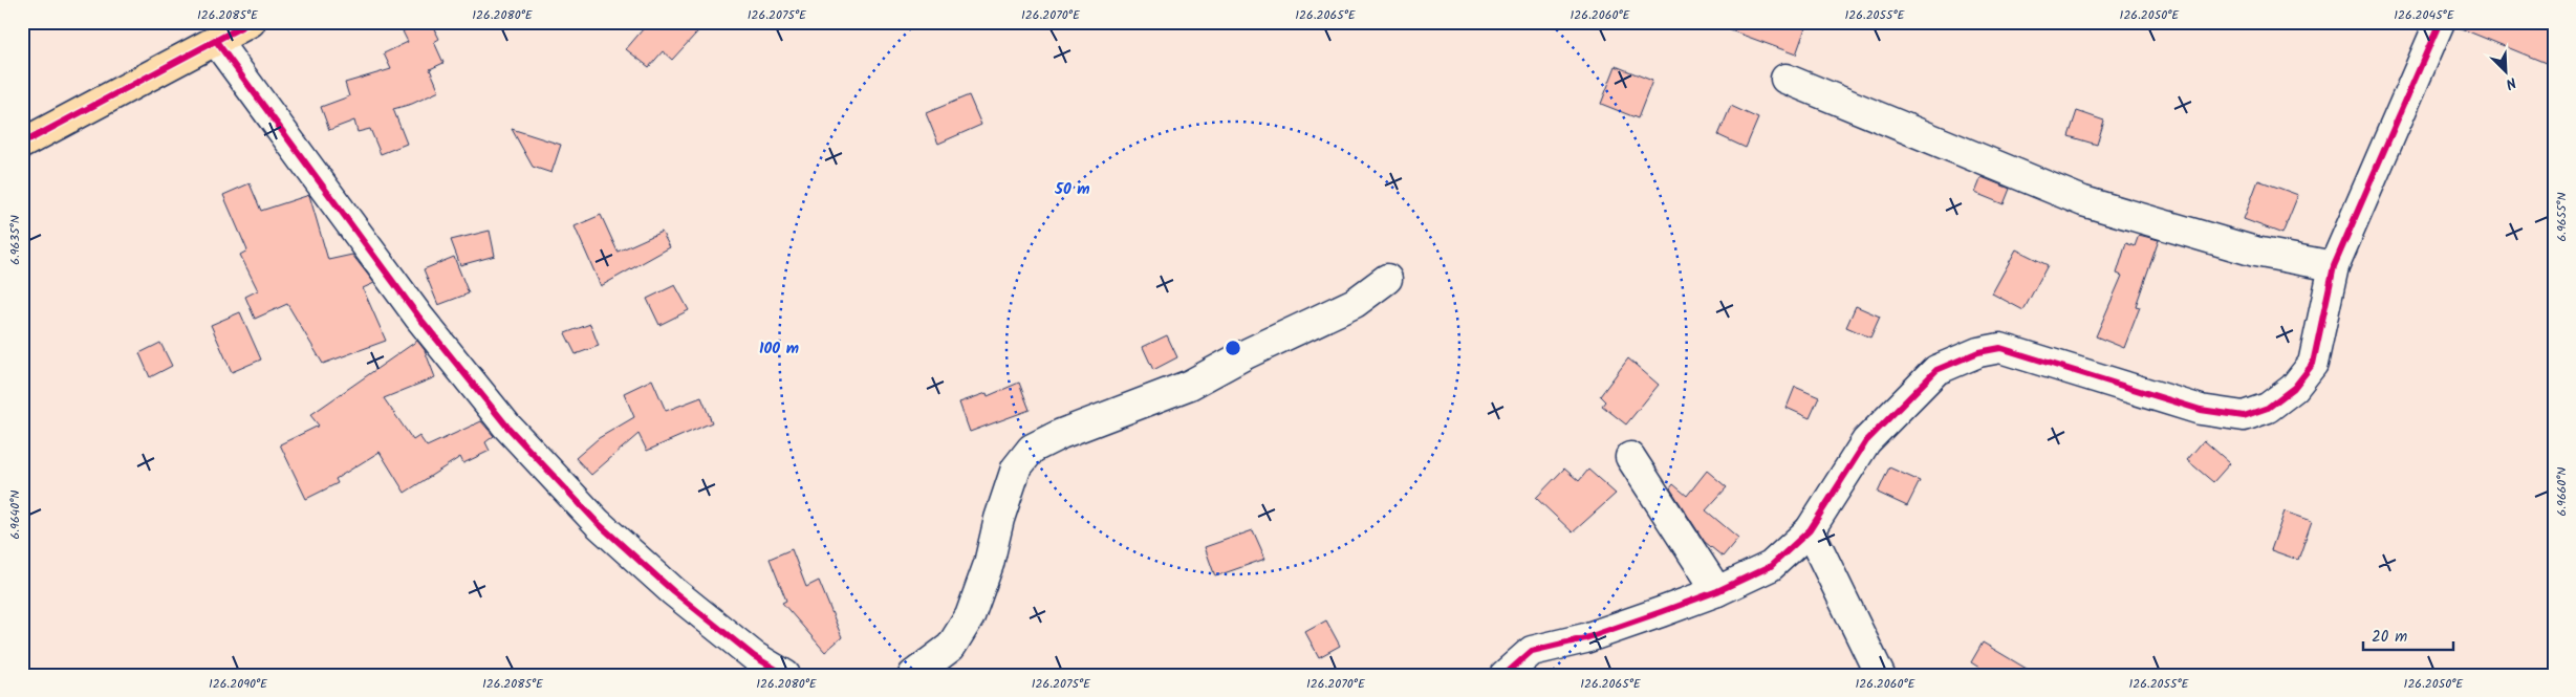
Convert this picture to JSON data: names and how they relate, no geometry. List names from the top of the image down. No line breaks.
{"scale_bar":"20 m","north":"bottom right","coordinates":["126.2085°E","126.2080°E","126.2075°E","126.2070°E","126.2065°E","126.2060°E","126.2055°E","126.2050°E","126.2045°E","6.9655°N","6.9635°N","6.9660°N","6.9640°N","126.2090°E"],"rings":["50 m","100 m"]}
